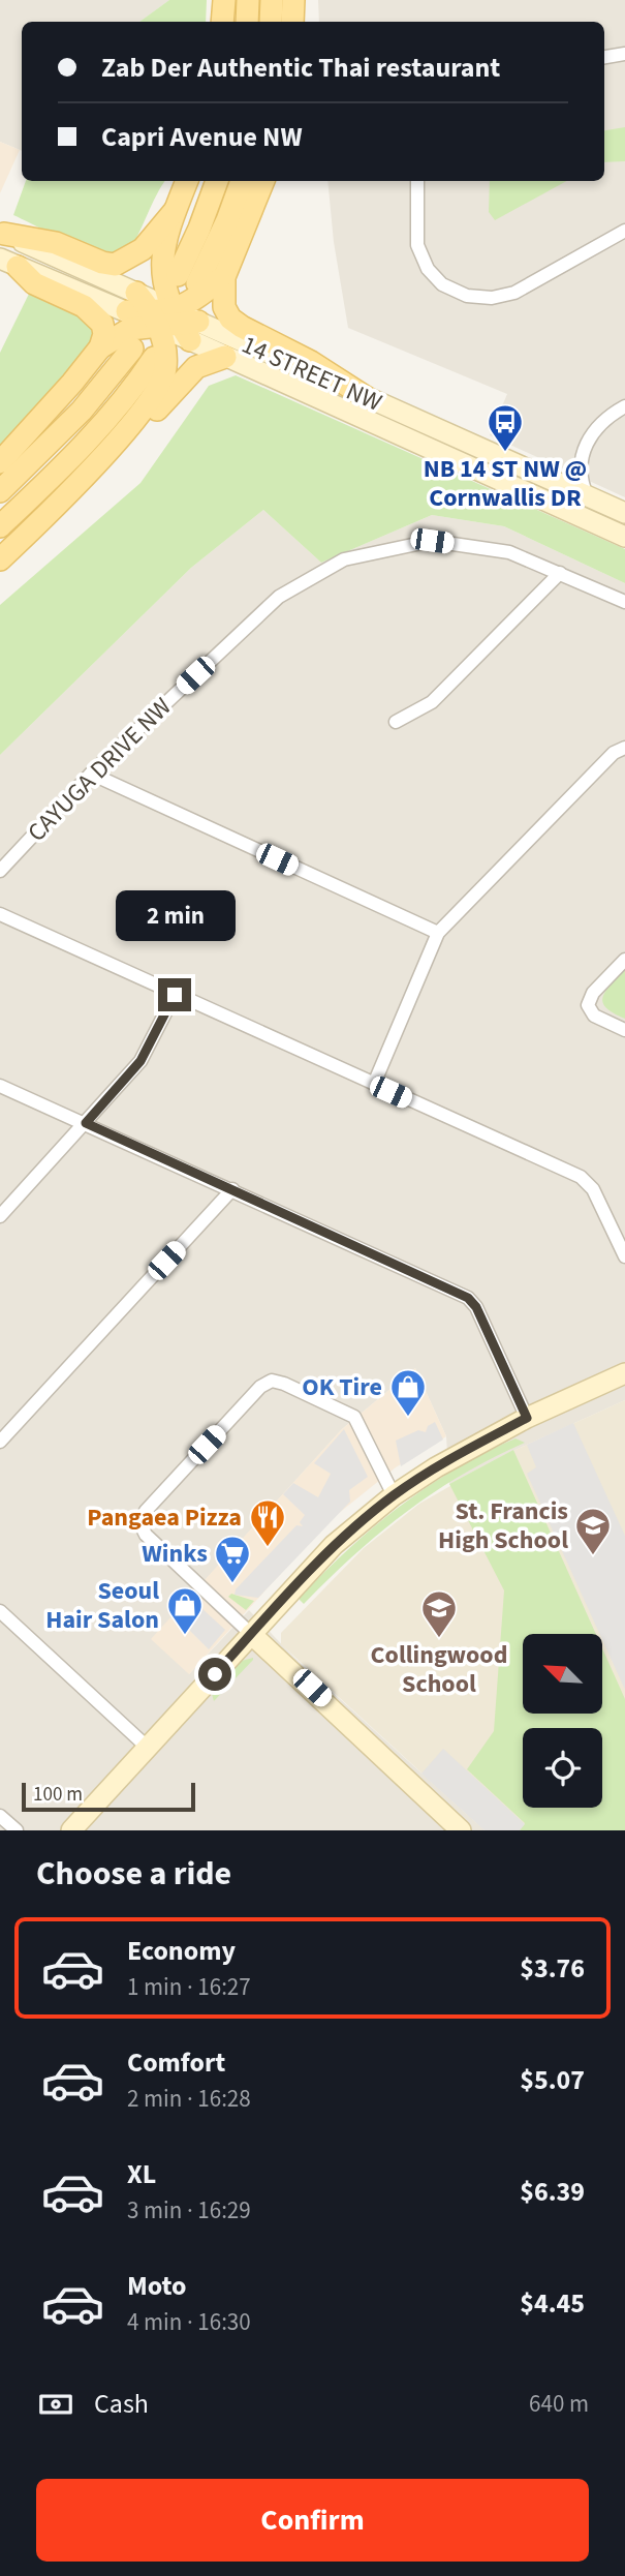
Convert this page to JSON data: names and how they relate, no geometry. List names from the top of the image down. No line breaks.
{"streets":{"main road":["14 STREET NW"],"street":["CAYUGA DRIVE NW"]},"places":{"bus stop":["NB 14 ST NW @ Cornwallis DR"],"shop":["OK Tire","Seoul Hair Salon"],"restaurant":["Pangaea Pizza"],"school or university":["St. Francis High School","Collingwood School"],"supermarket":["Winks"]},"scale_bar":"100 m","north":"top left","page":{"banner":["Zab Der Authentic Thai restaurant","Capri Avenue NW"],"bubble":"2 min","scale":"100 m","heading":"Choose a ride","list":[{"name":"Economy","note":"1 min · 16:27","value":"$3.76"},{"name":"Comfort","note":"2 min · 16:28","value":"$5.07"},{"name":"XL","note":"3 min · 16:29","value":"$6.39"},{"name":"Moto","note":"4 min · 16:30","value":"$4.45"}],"pay":["Cash","640 m"],"buttons":"Confirm"}}
